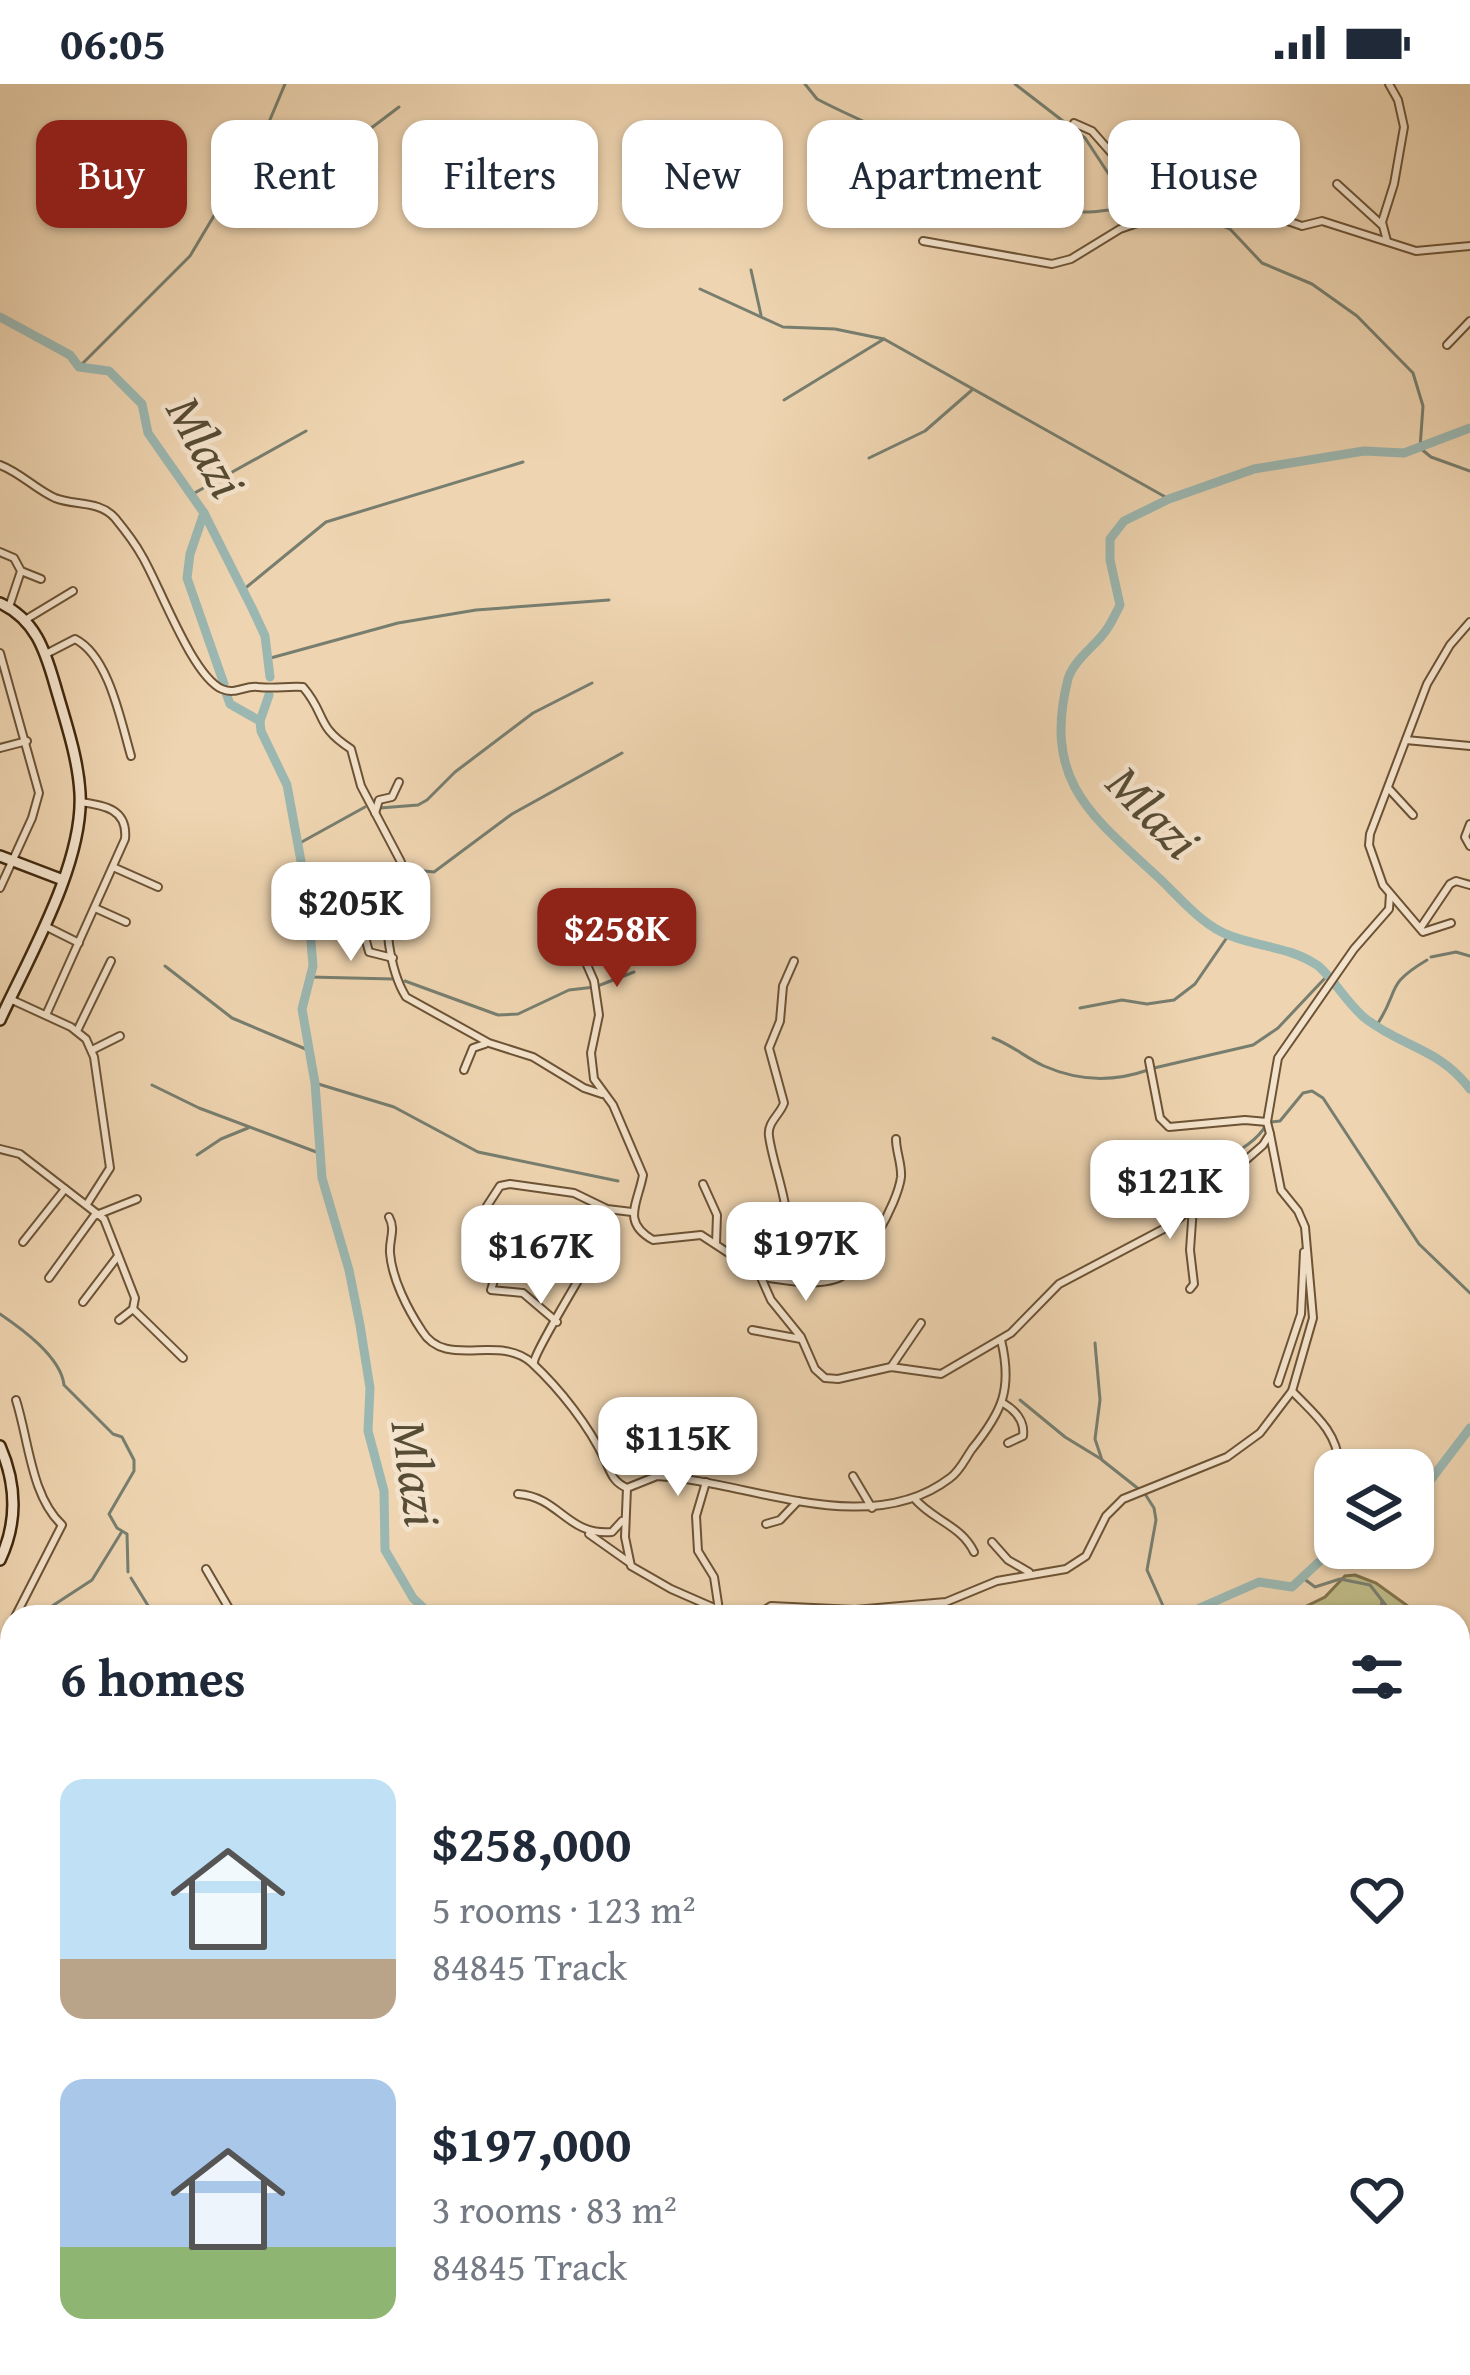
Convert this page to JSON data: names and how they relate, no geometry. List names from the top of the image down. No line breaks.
{"water":["Mlazi"],"page":{"status":"06:05","chip":["Buy","Rent","Filters","New","Apartment","House"],"price":["$205K","$258K","$121K","$197K","$167K","$115K"],"heading":"6 homes","list":[{"name":"$258,000","note":"5 rooms · 123 m² · 84845 Track"},{"name":"$197,000","note":"3 rooms · 83 m² · 84845 Track"}]}}
